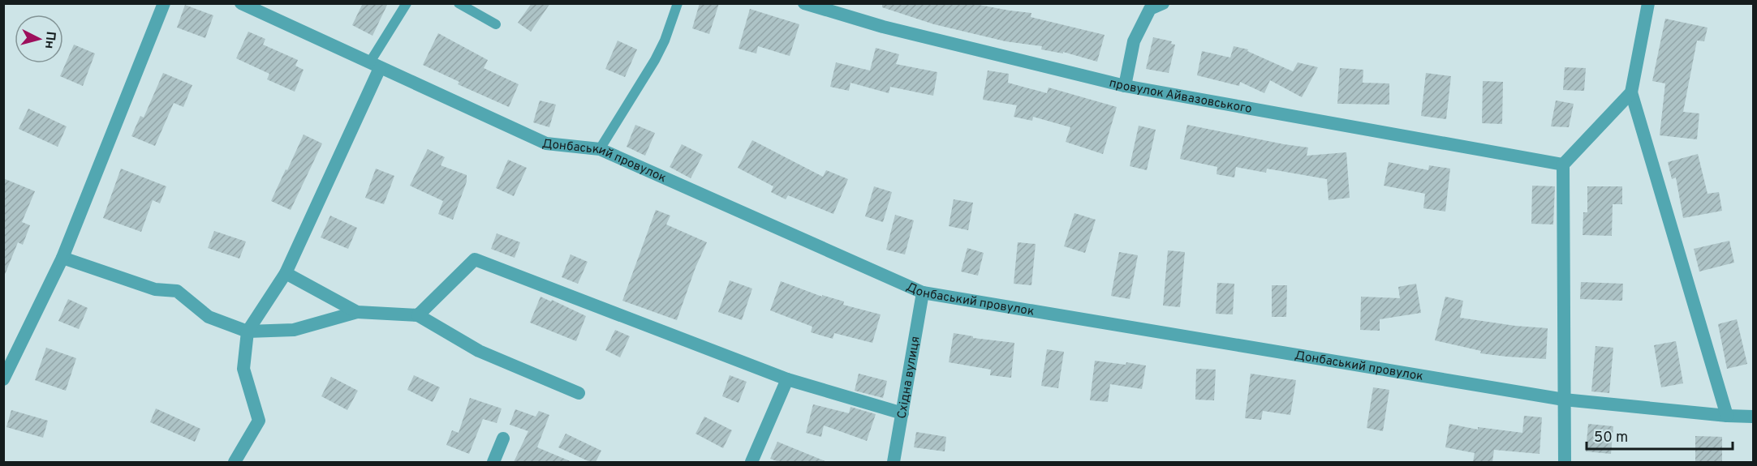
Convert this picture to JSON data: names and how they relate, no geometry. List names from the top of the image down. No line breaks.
{"streets":{"street":["провулок Айвазовського","Донбаський провулок","Східна вулиця"]},"crossings":[["Донбаський провулок","Східна вулиця"]],"scale_bar":"50 m","north":"right"}
